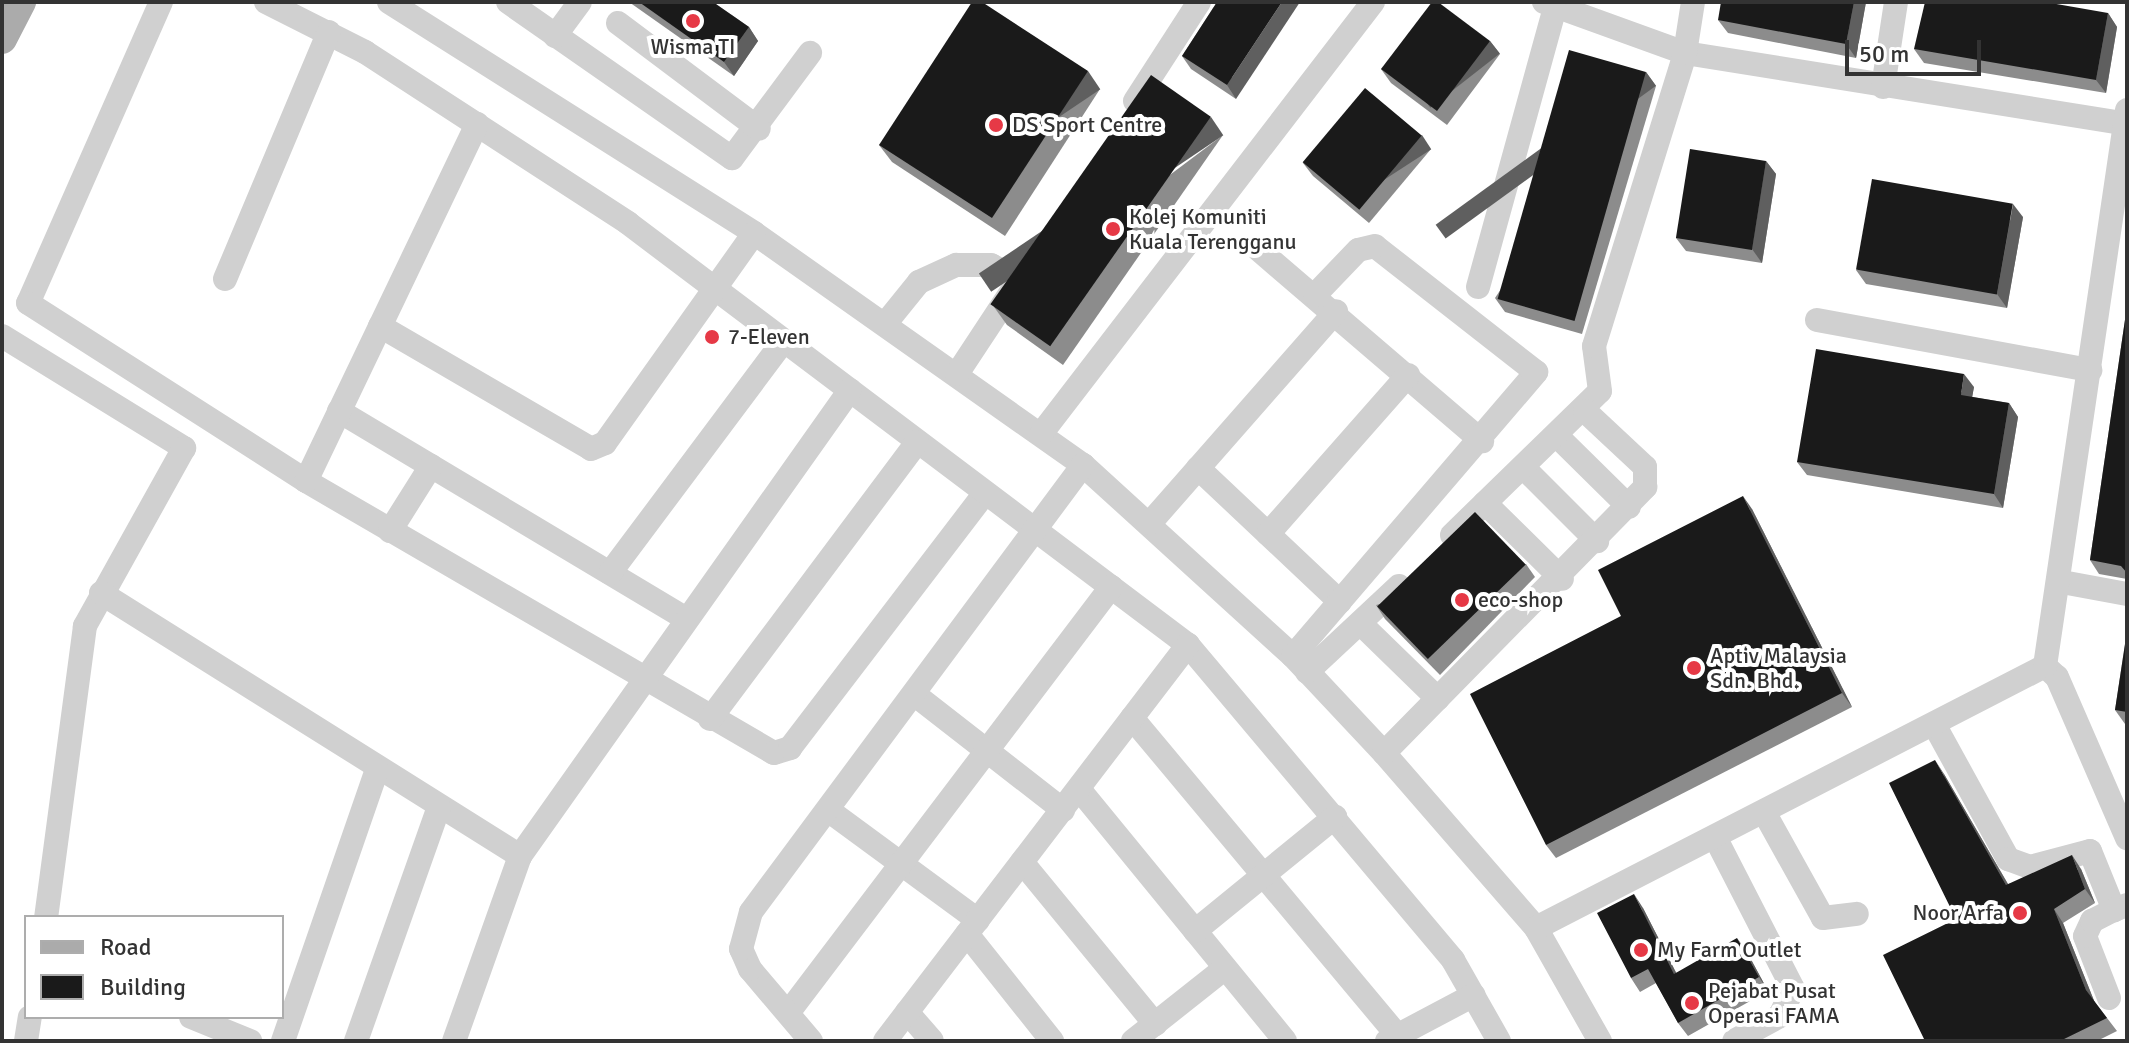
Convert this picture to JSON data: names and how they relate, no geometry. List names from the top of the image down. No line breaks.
{"places":["Wisma TI","DS Sport Centre","Kolej Komuniti Kuala Terengganu","7-Eleven","eco-shop","Aptiv Malaysia Sdn. Bhd.","Noor Arfa","My Farm Outlet","Pejabat Pusat Operasi FAMA"],"legend":["Road","Building"],"scale_bar":"50 m"}
